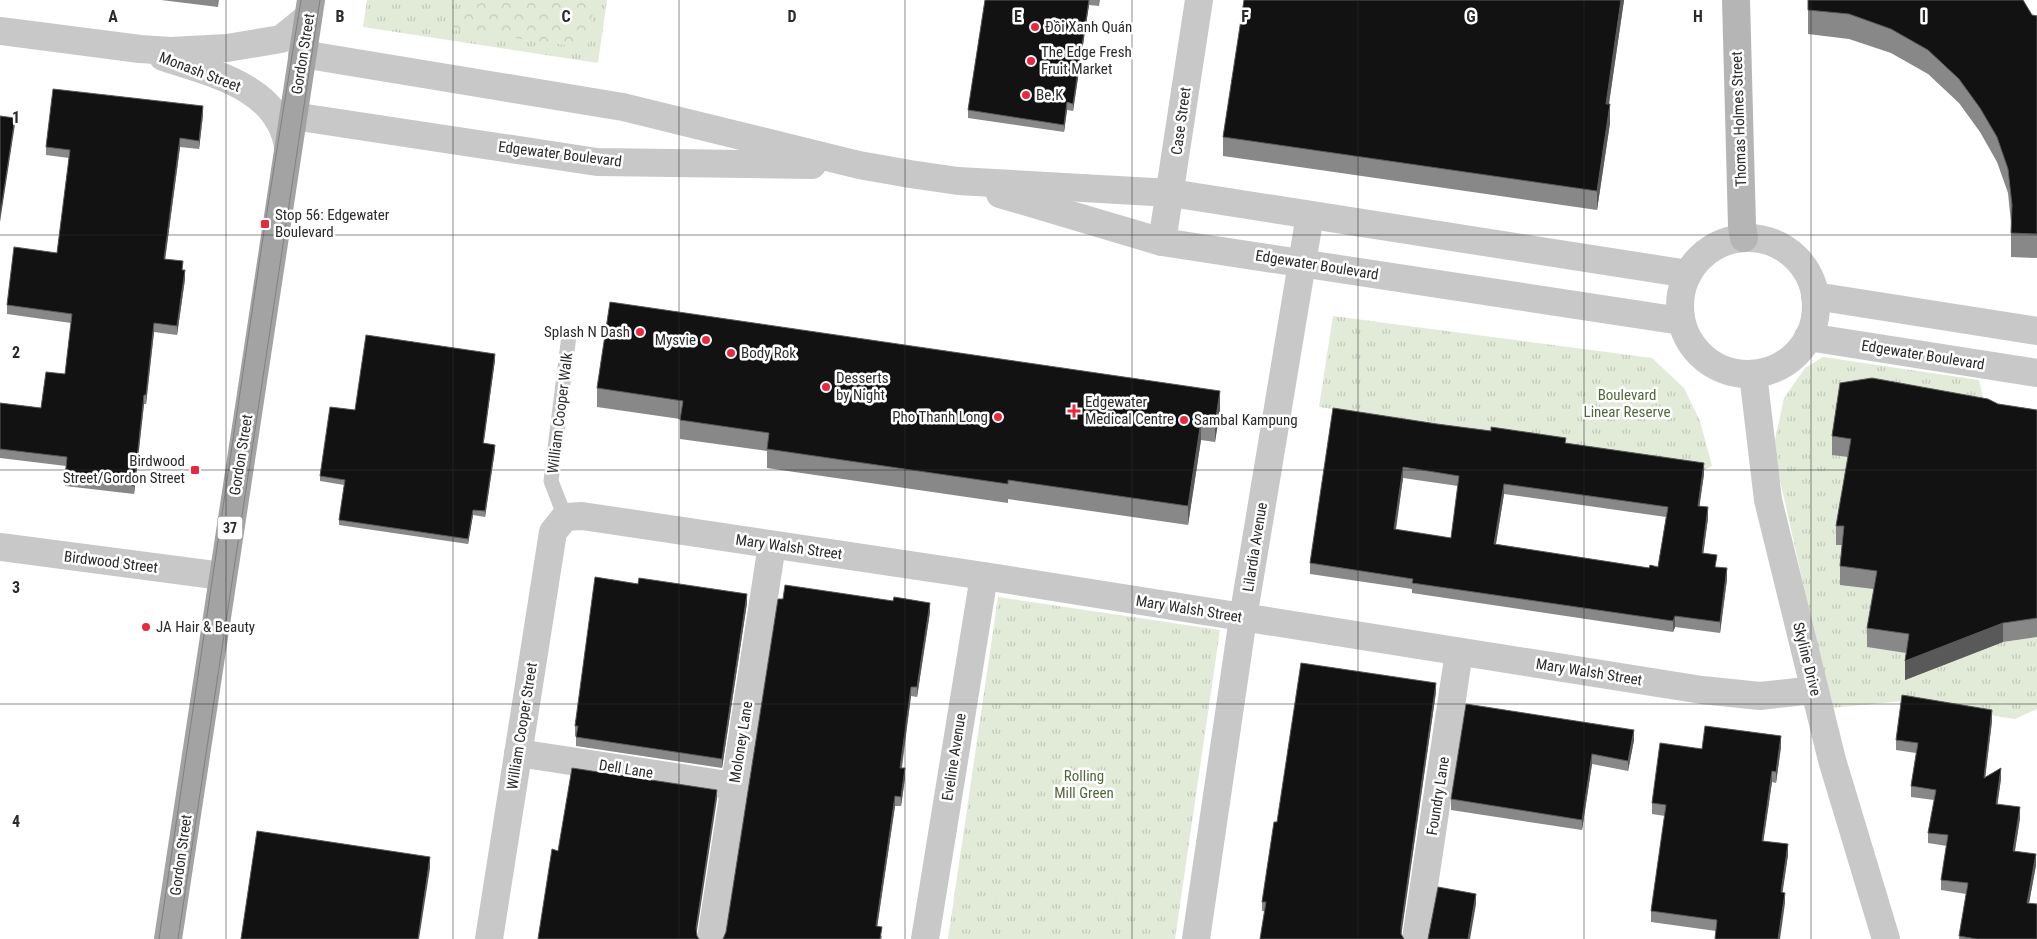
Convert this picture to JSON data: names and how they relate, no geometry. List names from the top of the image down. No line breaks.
{"streets":{"main road":["Gordon Street","37"],"street":["Monash Street","Thomas Holmes Street","Case Street","Edgewater Boulevard","Mary Walsh Street","Lilardia Avenue","Birdwood Street","Skyline Drive","William Cooper Street","Moloney Lane","Eveline Avenue","Dell Lane","Foundry Lane"],"lane":["William Cooper Walk"]},"crossings":[["Gordon Street","Monash Street"],["Gordon Street","Edgewater Boulevard"],["Gordon Street","Birdwood Street"],["Thomas Holmes Street","Edgewater Boulevard"],["Thomas Holmes Street","Skyline Drive"],["Case Street","Edgewater Boulevard"],["Edgewater Boulevard","Lilardia Avenue"],["Edgewater Boulevard","Skyline Drive"],["William Cooper Walk","Mary Walsh Street"],["William Cooper Walk","William Cooper Street"],["Mary Walsh Street","Lilardia Avenue"],["Mary Walsh Street","Skyline Drive"],["Mary Walsh Street","William Cooper Street"],["Mary Walsh Street","Moloney Lane"],["Mary Walsh Street","Eveline Avenue"],["Mary Walsh Street","Foundry Lane"],["William Cooper Street","Dell Lane"],["Moloney Lane","Dell Lane"]],"parks":["Boulevard Linear Reserve","Rolling Mill Green"],"places":{"other":["Đồi Xanh Quán","The Edge Fresh Fruit Market","Be.K","Splash N Dash","Mysvie","Body Rok","Desserts by Night","Pho Thanh Long","Sambal Kampung","JA Hair & Beauty"],"transit":["Stop 56: Edgewater Boulevard","Birdwood Street/Gordon Street"],"health":["Edgewater Medical Centre"]},"grid":{"columns":["A","B","C","D","E","F","G","H","I"],"rows":["1","2","3","4"]}}
